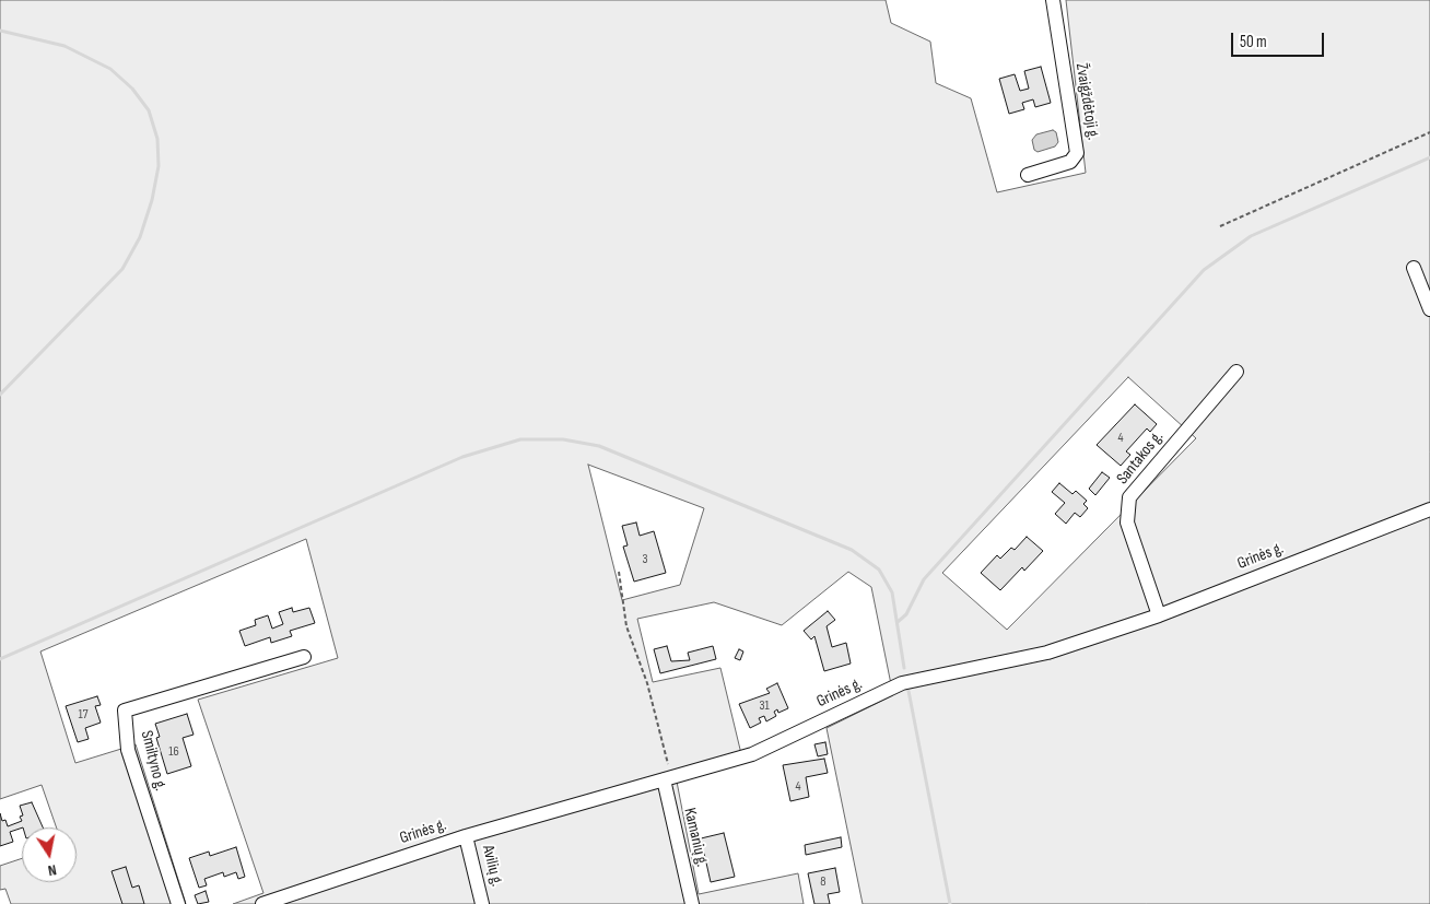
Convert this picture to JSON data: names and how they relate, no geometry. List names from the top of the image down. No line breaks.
{"streets":{"street":["Žvaigždėtoji g.","Santakos g.","Grinės g.","Smiltyno g.","Kamanių g.","Avilių g."]},"crossings":[["Santakos g.","Grinės g."],["Grinės g.","Kamanių g."],["Grinės g.","Avilių g."]],"house_numbers":["4","3","31","17","16","4","8"],"scale_bar":"50 m","north":"bottom"}
